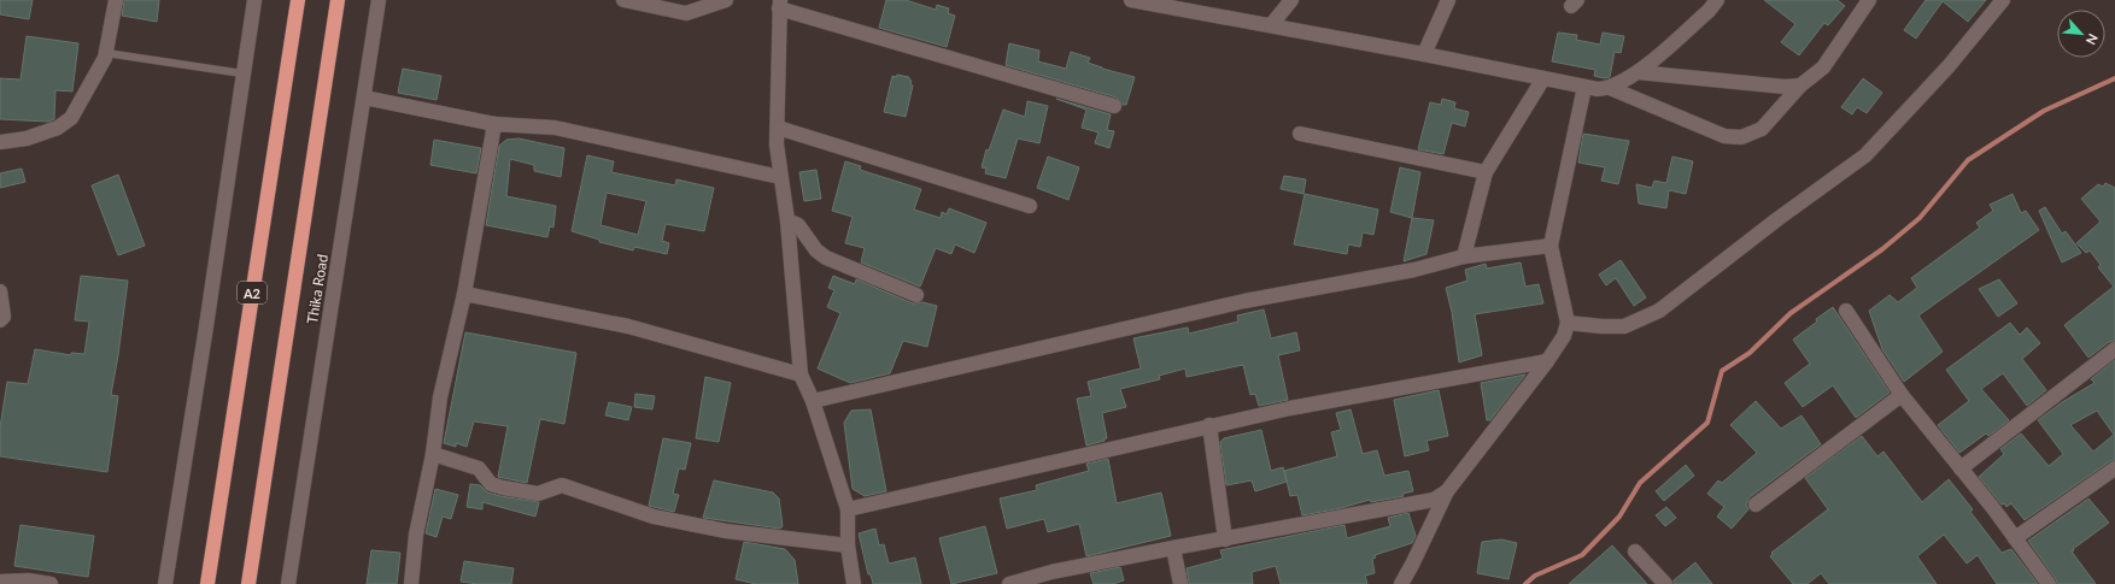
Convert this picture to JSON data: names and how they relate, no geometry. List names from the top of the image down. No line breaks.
{"streets":{"highway":["Thika Road","A2"]},"north":"bottom right"}
